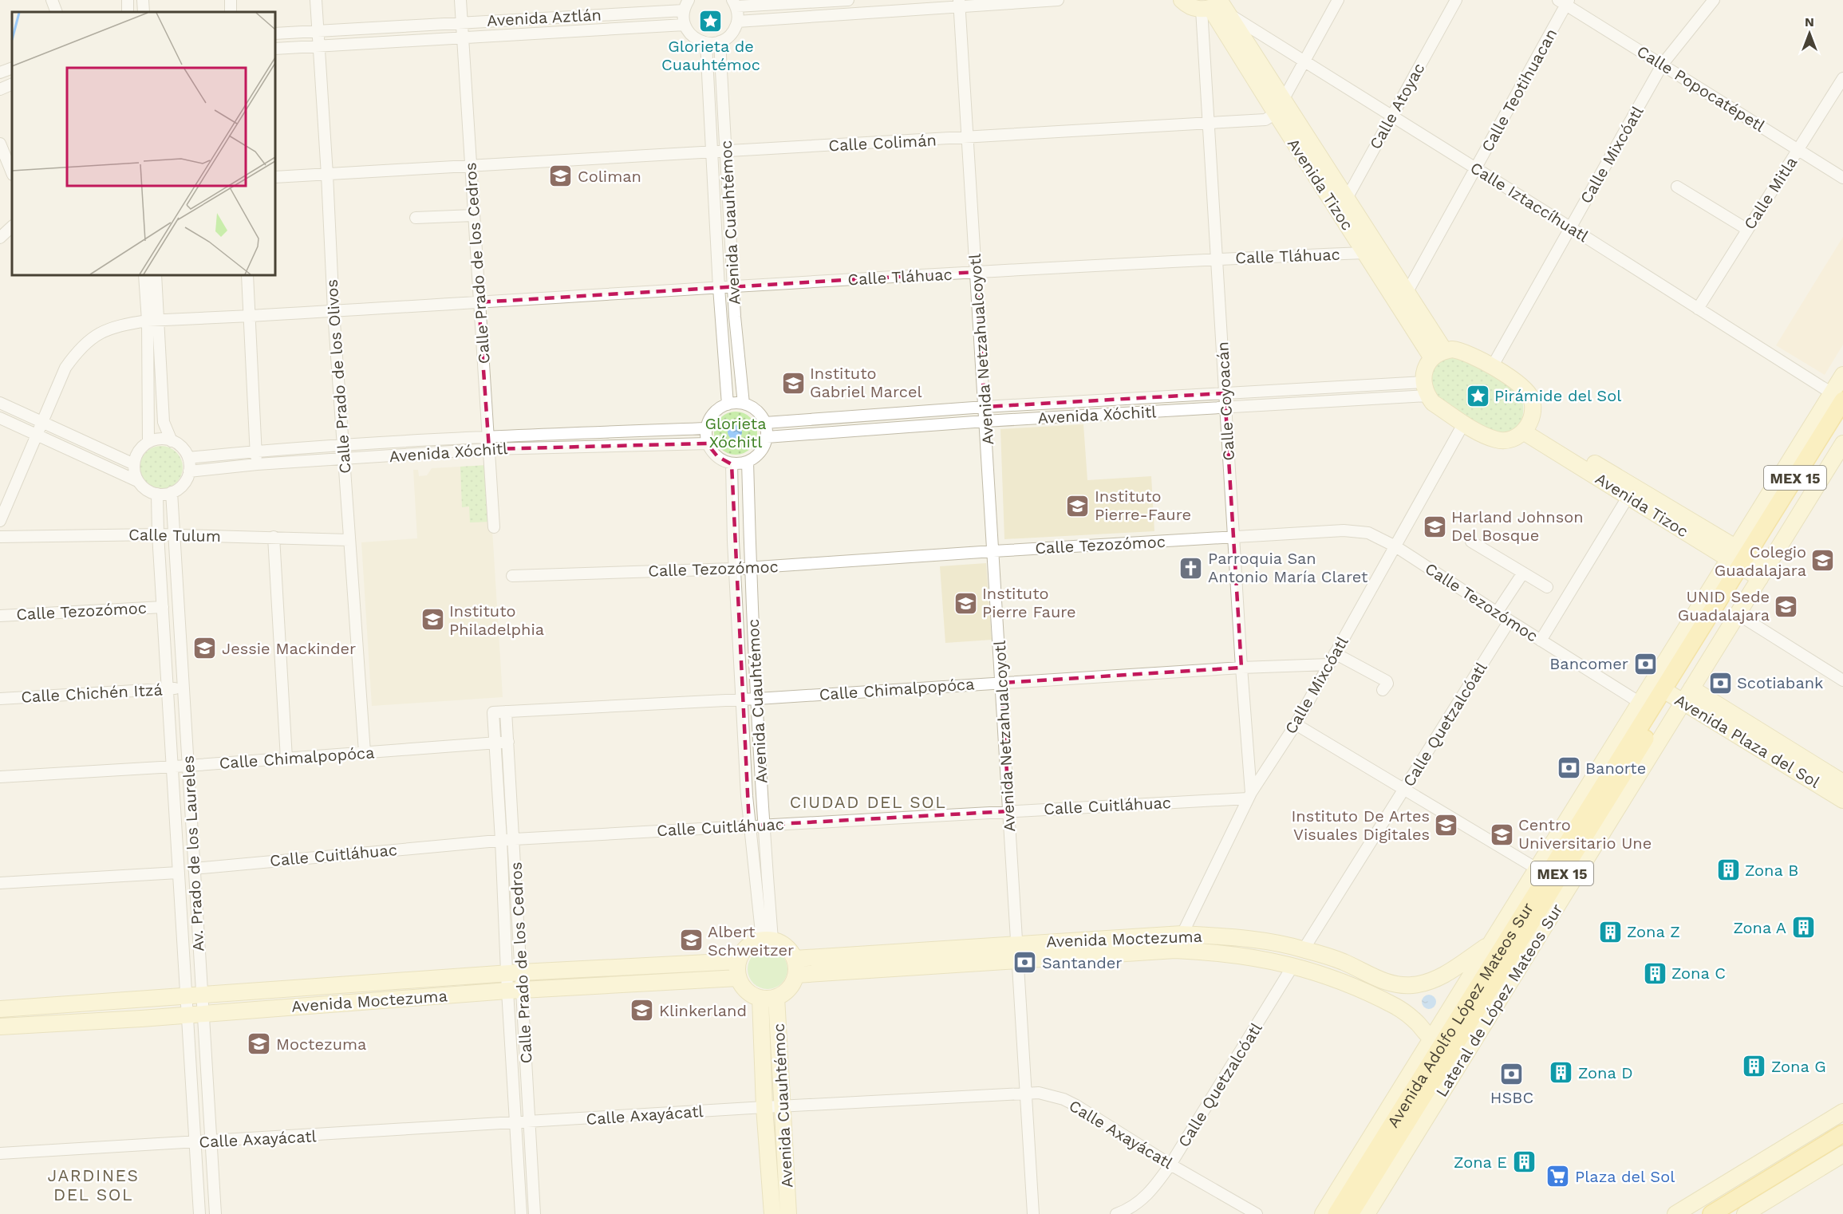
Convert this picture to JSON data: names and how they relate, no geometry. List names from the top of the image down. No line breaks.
{"streets":{"main road":["MEX 15","Avenida Adolfo López Mateos Sur"],"street":["Avenida Aztlán","Calle Popocatépetl","Calle Teotihuacan","Calle Atoyac","Calle Colimán","Calle Mixcóatl","Avenida Tizoc","Calle Mitla","Calle Iztaccíhuatl","Avenida Cuauhtémoc","Calle Tláhuac","Calle Prado de los Cedros","Avenida Netzahualcoyotl","Calle Prado de los Olivos","Calle Coyoacán","Avenida Xóchitl","Calle Tulum","Calle Tezozómoc","Calle Chimalpopóca","Calle Chichén Itzá","Calle Quetzalcóatl","Avenida Plaza del Sol","Calle Cuitláhuac","Av. Prado de los Laureles","Avenida Moctezuma","Lateral de López Mateos Sur","Calle Axayácatl"]},"crossings":[["Avenida Aztlán","Calle Prado de los Cedros"],["Avenida Aztlán","Calle Prado de los Olivos"],["Calle Popocatépetl","Calle Teotihuacan"],["Calle Popocatépetl","Calle Mixcóatl"],["Calle Popocatépetl","Calle Mitla"],["Calle Teotihuacan","Avenida Tizoc"],["Calle Teotihuacan","Calle Iztaccíhuatl"],["Calle Atoyac","Avenida Tizoc"],["Calle Atoyac","Calle Iztaccíhuatl"],["Calle Colimán","Avenida Tizoc"],["Calle Colimán","Avenida Cuauhtémoc"],["Calle Colimán","Calle Prado de los Cedros"],["Calle Colimán","Avenida Netzahualcoyotl"],["Calle Colimán","Calle Prado de los Olivos"],["Calle Colimán","Calle Coyoacán"],["Calle Mixcóatl","Calle Iztaccíhuatl"],["Calle Mixcóatl","Calle Coyoacán"],["Calle Mixcóatl","Calle Tezozómoc"],["Calle Mixcóatl","Calle Chimalpopóca"],["Calle Mixcóatl","Calle Cuitláhuac"],["Calle Mixcóatl","Avenida Moctezuma"],["Avenida Tizoc","Calle Iztaccíhuatl"],["Avenida Tizoc","Calle Tláhuac"],["Avenida Tizoc","Calle Coyoacán"],["Avenida Tizoc","Lateral de López Mateos Sur"],["Avenida Tizoc","Avenida Adolfo López Mateos Sur"],["Calle Mitla","Calle Iztaccíhuatl"],["Calle Iztaccíhuatl","Calle Coyoacán"],["Calle Iztaccíhuatl","Avenida Adolfo López Mateos Sur"],["Avenida Cuauhtémoc","Calle Tláhuac"],["Avenida Cuauhtémoc","Avenida Xóchitl"],["Avenida Cuauhtémoc","Calle Tezozómoc"],["Avenida Cuauhtémoc","Calle Chimalpopóca"],["Avenida Cuauhtémoc","Calle Cuitláhuac"],["Avenida Cuauhtémoc","Avenida Moctezuma"],["Avenida Cuauhtémoc","Calle Axayácatl"],["Calle Tláhuac","Calle Prado de los Cedros"],["Calle Tláhuac","Avenida Netzahualcoyotl"],["Calle Tláhuac","Calle Prado de los Olivos"],["Calle Tláhuac","Calle Coyoacán"],["Calle Prado de los Cedros","Avenida Xóchitl"],["Calle Prado de los Cedros","Calle Chimalpopóca"],["Calle Prado de los Cedros","Calle Cuitláhuac"],["Calle Prado de los Cedros","Avenida Moctezuma"],["Calle Prado de los Cedros","Calle Axayácatl"],["Avenida Netzahualcoyotl","Avenida Xóchitl"],["Avenida Netzahualcoyotl","Calle Tezozómoc"],["Avenida Netzahualcoyotl","Calle Chimalpopóca"],["Avenida Netzahualcoyotl","Calle Cuitláhuac"],["Avenida Netzahualcoyotl","Avenida Moctezuma"],["Avenida Netzahualcoyotl","Calle Axayácatl"],["Calle Prado de los Olivos","Avenida Xóchitl"],["Calle Prado de los Olivos","Calle Tulum"],["Calle Prado de los Olivos","Calle Chimalpopóca"],["Calle Coyoacán","Avenida Xóchitl"],["Calle Coyoacán","Calle Tezozómoc"],["Calle Coyoacán","Calle Chimalpopóca"],["Calle Coyoacán","Calle Cuitláhuac"],["Avenida Xóchitl","Av. Prado de los Laureles"],["Calle Tulum","Av. Prado de los Laureles"],["Calle Tezozómoc","Calle Quetzalcóatl"],["Calle Tezozómoc","Av. Prado de los Laureles"],["Calle Tezozómoc","Lateral de López Mateos Sur"],["Calle Chimalpopóca","Av. Prado de los Laureles"],["Calle Chichén Itzá","Av. Prado de los Laureles"],["Calle Quetzalcóatl","Avenida Moctezuma"],["Calle Quetzalcóatl","Calle Axayácatl"],["Avenida Plaza del Sol","Lateral de López Mateos Sur"],["Avenida Plaza del Sol","Avenida Adolfo López Mateos Sur"],["Calle Cuitláhuac","Av. Prado de los Laureles"],["Av. Prado de los Laureles","Avenida Moctezuma"],["Av. Prado de los Laureles","Calle Axayácatl"],["Avenida Moctezuma","Lateral de López Mateos Sur"],["Avenida Moctezuma","Avenida Adolfo López Mateos Sur"],["Lateral de López Mateos Sur","Avenida Adolfo López Mateos Sur"]],"districts":["CIUDAD DEL SOL","JARDINES DEL SOL"],"parks":["Glorieta Xóchitl"],"places":{"place":["Glorieta de Cuauhtémoc","Pirámide del Sol"],"school or university":["Coliman","Instituto Gabriel Marcel","Instituto Pierre-Faure","Harland Johnson Del Bosque","Colegio Guadalajara","Instituto Pierre Faure","UNID Sede Guadalajara","Instituto Philadelphia","Jessie Mackinder","Instituto De Artes Visuales Digitales","Centro Universitario Une","Albert Schweitzer","Klinkerland","Moctezuma"],"church":["Parroquia San Antonio María Claret"],"bank":["Bancomer","Scotiabank","Banorte","Santander","HSBC"],"building":["Zona B","Zona A","Zona Z","Zona C","Zona G","Zona D","Zona E"],"supermarket":["Plaza del Sol"]},"north":"top"}
